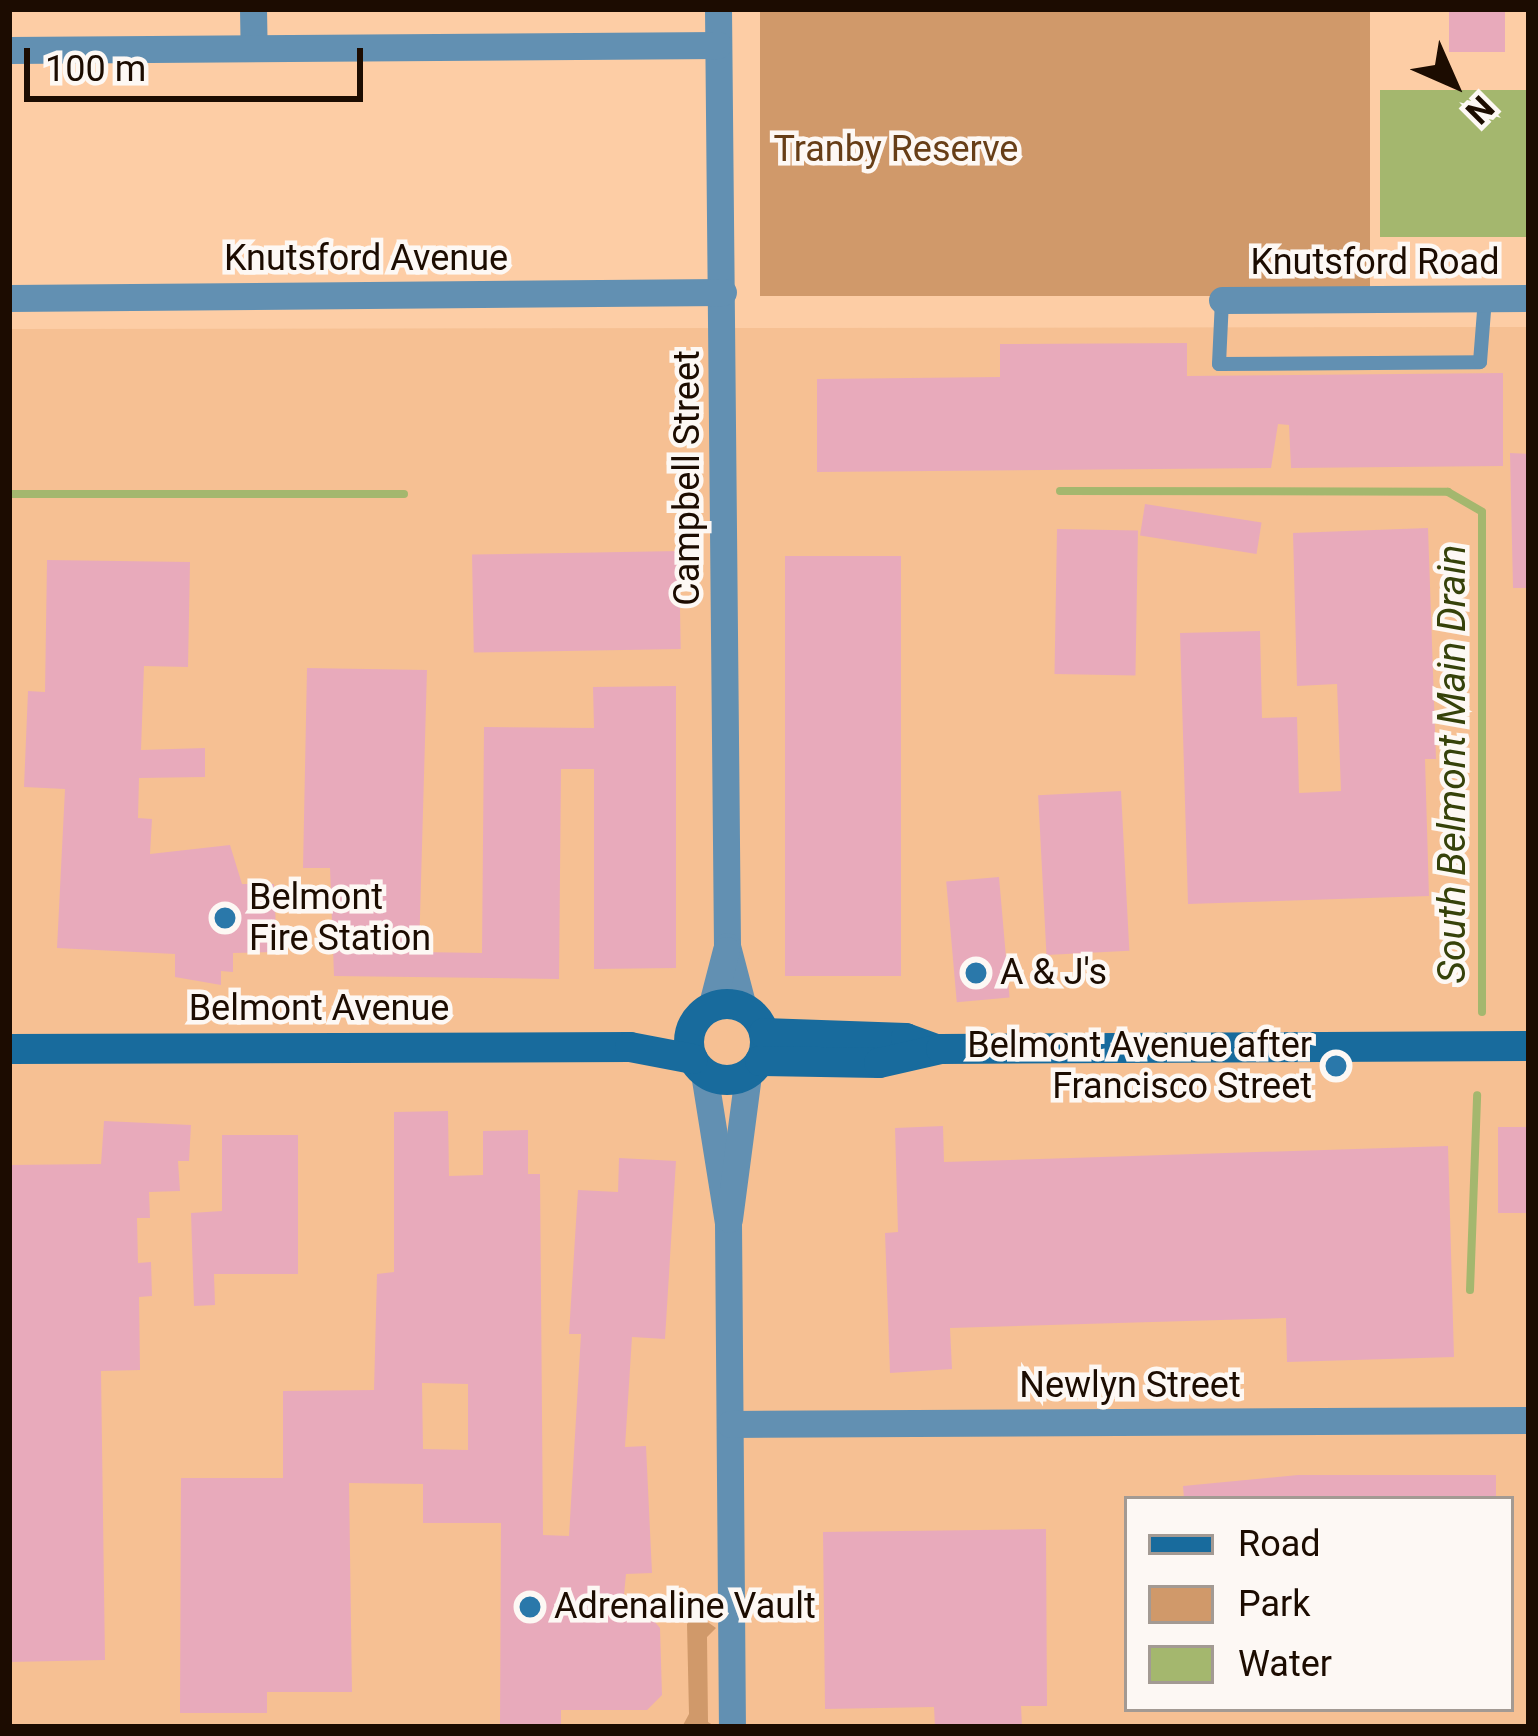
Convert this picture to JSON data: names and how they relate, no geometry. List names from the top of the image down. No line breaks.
{"streets":{"main road":["Belmont Avenue"],"street":["Knutsford Avenue","Knutsford Road","Campbell Street","Newlyn Street"]},"crossings":[["Knutsford Avenue","Campbell Street"],["Campbell Street","Belmont Avenue"]],"water":["South Belmont Main Drain"],"parks":["Tranby Reserve"],"places":["Belmont Fire Station","A & J's","Belmont Avenue after Francisco Street","Adrenaline Vault"],"legend":["Road","Park","Water"],"scale_bar":"100 m","north":"bottom right"}
